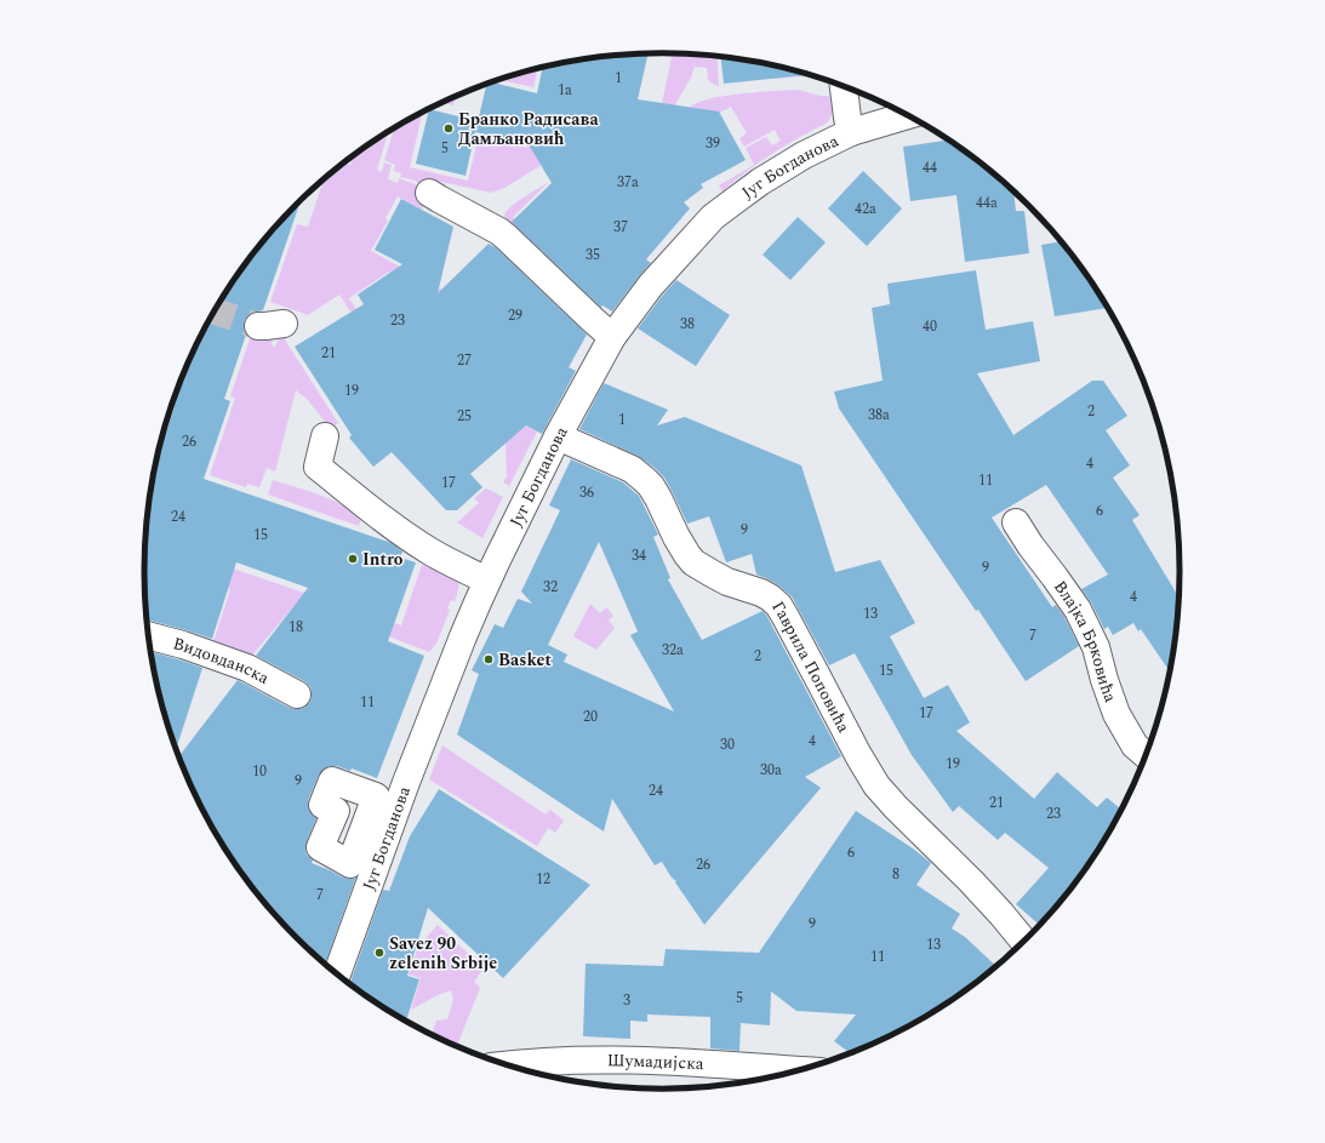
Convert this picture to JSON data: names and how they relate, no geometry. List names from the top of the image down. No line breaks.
{"streets":{"street":["Југ Богданова","Влајка Брковића","Видовданска","Гаврила Поповића","Шумадијска"]},"crossings":[["Југ Богданова","Гаврила Поповића"]],"places":["Бранко Радисава Дамљановић","Intro","Basket","Savez 90 zelenih Srbije"],"house_numbers":["1","1a","39","5","44","37a","44a","42a","37","35","29","23","38","40","21","27","19","2","38a","25","1","26","4","11","17","36","6","24","9","15","34","9","32","4","13","18","7","32a","2","15","11","17","20","4","30","19","30a","10","9","24","21","23","6","26","8","12","7","9","13","11","5","3"]}
